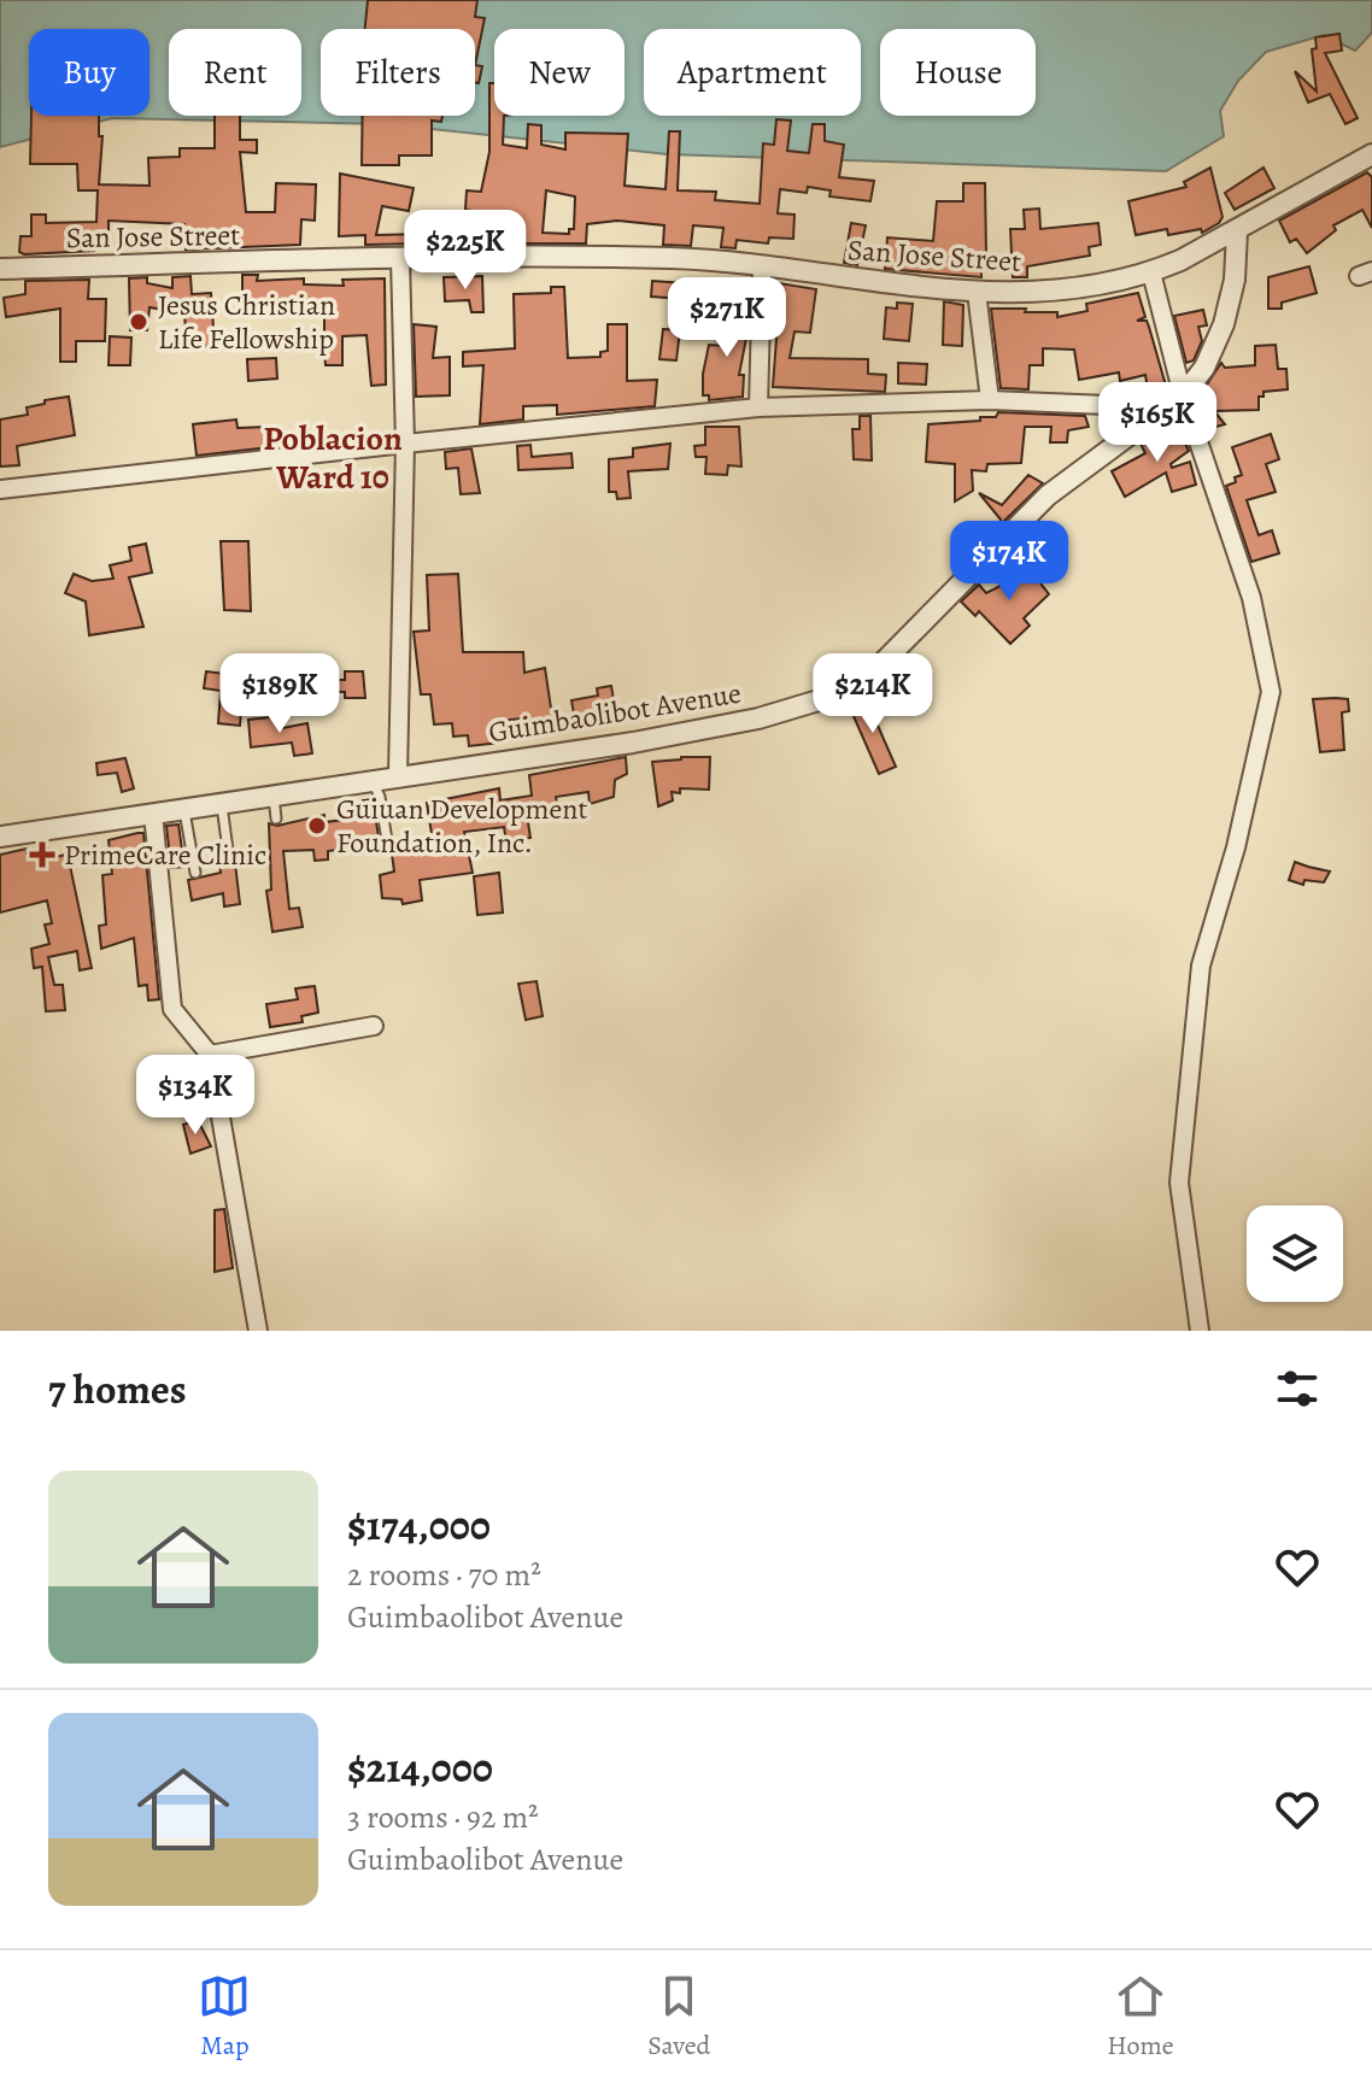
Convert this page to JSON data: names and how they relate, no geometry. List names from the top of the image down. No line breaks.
{"streets":{"street":["San Jose Street","Guimbaolibot Avenue"]},"crossings":[["San Jose Street","Guimbaolibot Avenue"]],"districts":["Poblacion Ward 10"],"places":{"other":["Jesus Christian Life Fellowship","Guiuan Development Foundation, Inc."],"health":["PrimeCare Clinic"]},"page":{"chip":["Buy","Rent","Filters","New","Apartment","House"],"price":["$225K","$271K","$165K","$174K","$189K","$214K","$134K"],"heading":"7 homes","list":[{"name":"$174,000","note":"2 rooms · 70 m² · Guimbaolibot Avenue"},{"name":"$214,000","note":"3 rooms · 92 m² · Guimbaolibot Avenue"}],"tabs":["Map","Saved","Home"]}}
